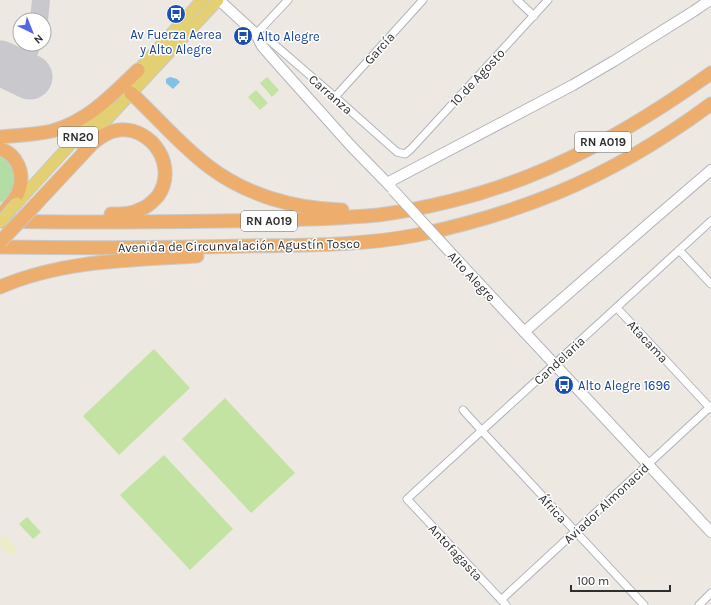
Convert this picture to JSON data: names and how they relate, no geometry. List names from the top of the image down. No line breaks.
{"streets":{"highway":["RN A019","Avenida de Circunvalación Agustín Tosco"],"main road":["RN20","Alto Alegre"],"street":["García","10 de Agosto","Carranza","Atacama","Candelaria","Aviador Almonacid","África","Antofagasta"]},"crossings":[["García","Carranza"],["10 de Agosto","Carranza"],["Carranza","Alto Alegre"],["RN20","Alto Alegre"],["Alto Alegre","Candelaria"],["Alto Alegre","Aviador Almonacid"],["Atacama","Candelaria"],["Atacama","Aviador Almonacid"],["Candelaria","África"],["Candelaria","Antofagasta"],["Aviador Almonacid","África"],["Aviador Almonacid","Antofagasta"]],"places":{"bus stop":["Av Fuerza Aerea y Alto Alegre","Alto Alegre","Alto Alegre 1696"]},"scale_bar":"100 m","north":"bottom right"}
